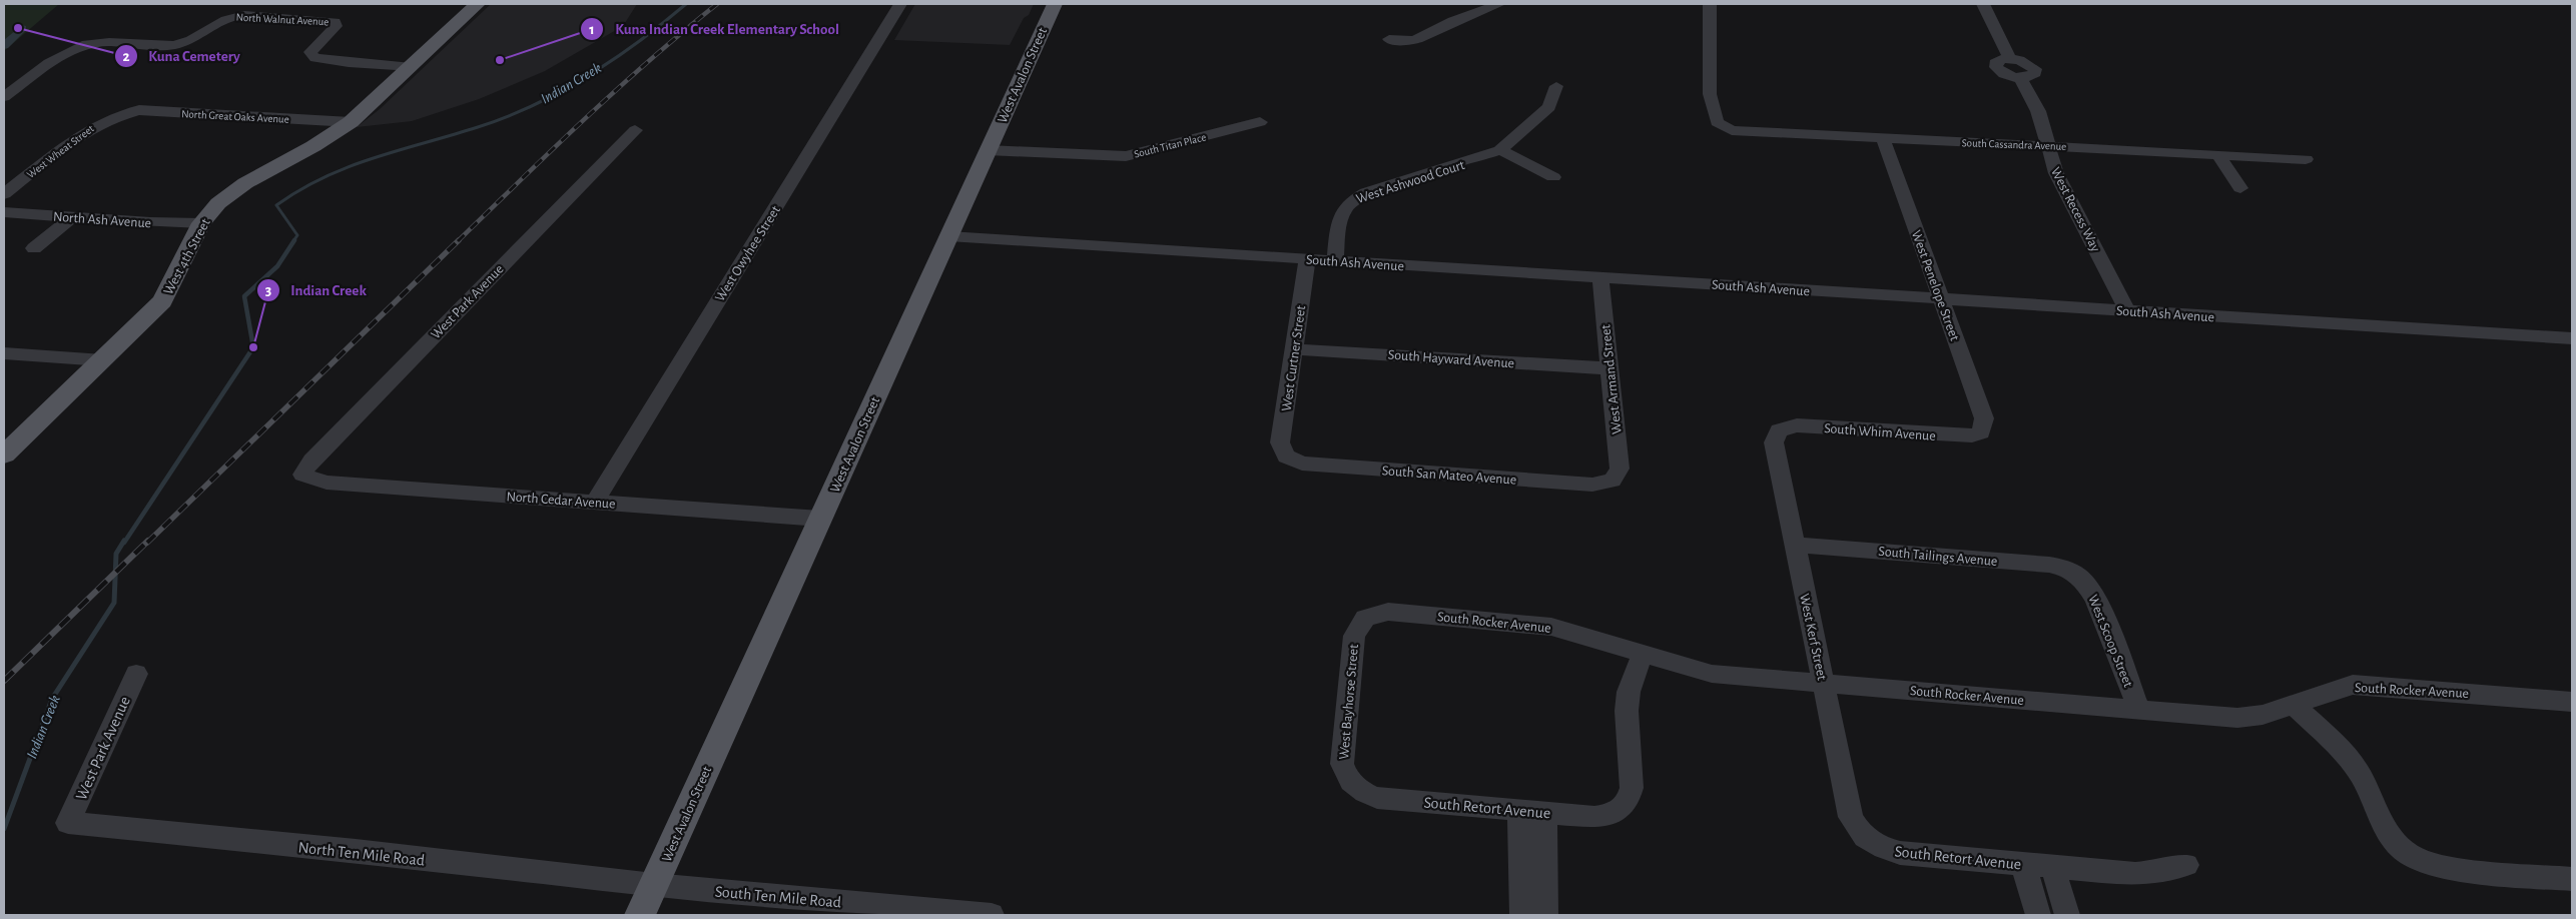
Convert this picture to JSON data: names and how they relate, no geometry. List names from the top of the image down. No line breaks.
{"streets":{"main road":["West Avalon Street","West 4th Street"],"street":["North Walnut Avenue","North Great Oaks Avenue","South Cassandra Avenue","South Titan Place","West Wheat Street","West Ashwood Court","West Recess Way","North Ash Avenue","West Owyhee Street","South Ash Avenue","West Penelope Street","West Park Avenue","West Curtner Street","South Hayward Avenue","West Armand Street","South Whim Avenue","South San Mateo Avenue","North Cedar Avenue","South Tailings Avenue","South Rocker Avenue","West Kerf Street","West Scoop Street","West Bayhorse Street","South Retort Avenue","North Ten Mile Road","South Ten Mile Road"]},"crossings":[["North Walnut Avenue","West 4th Street"],["West Avalon Street","South Titan Place"],["West Avalon Street","South Ash Avenue"],["West Avalon Street","North Cedar Avenue"],["West Avalon Street","North Ten Mile Road"],["West Avalon Street","South Ten Mile Road"],["North Great Oaks Avenue","West Wheat Street"],["North Great Oaks Avenue","West 4th Street"],["South Cassandra Avenue","West Recess Way"],["South Cassandra Avenue","West Penelope Street"],["West Ashwood Court","South Ash Avenue"],["West Recess Way","South Ash Avenue"],["North Ash Avenue","West 4th Street"],["West Owyhee Street","North Cedar Avenue"],["South Ash Avenue","West Penelope Street"],["South Ash Avenue","West Curtner Street"],["South Ash Avenue","West Armand Street"],["West Penelope Street","South Whim Avenue"],["West Park Avenue","North Cedar Avenue"],["West Park Avenue","North Ten Mile Road"],["West Curtner Street","South Hayward Avenue"],["West Curtner Street","South San Mateo Avenue"],["South Hayward Avenue","West Armand Street"],["West Armand Street","South San Mateo Avenue"],["South Whim Avenue","West Kerf Street"],["South Tailings Avenue","West Kerf Street"],["South Tailings Avenue","West Scoop Street"],["South Rocker Avenue","West Kerf Street"],["South Rocker Avenue","West Scoop Street"],["South Rocker Avenue","West Bayhorse Street"],["South Rocker Avenue","South Retort Avenue"],["West Kerf Street","South Retort Avenue"],["West Bayhorse Street","South Retort Avenue"],["North Ten Mile Road","South Ten Mile Road"]],"water":["Indian Creek"],"places":["Kuna Cemetery","Kuna Indian Creek Elementary School","Indian Creek"]}
